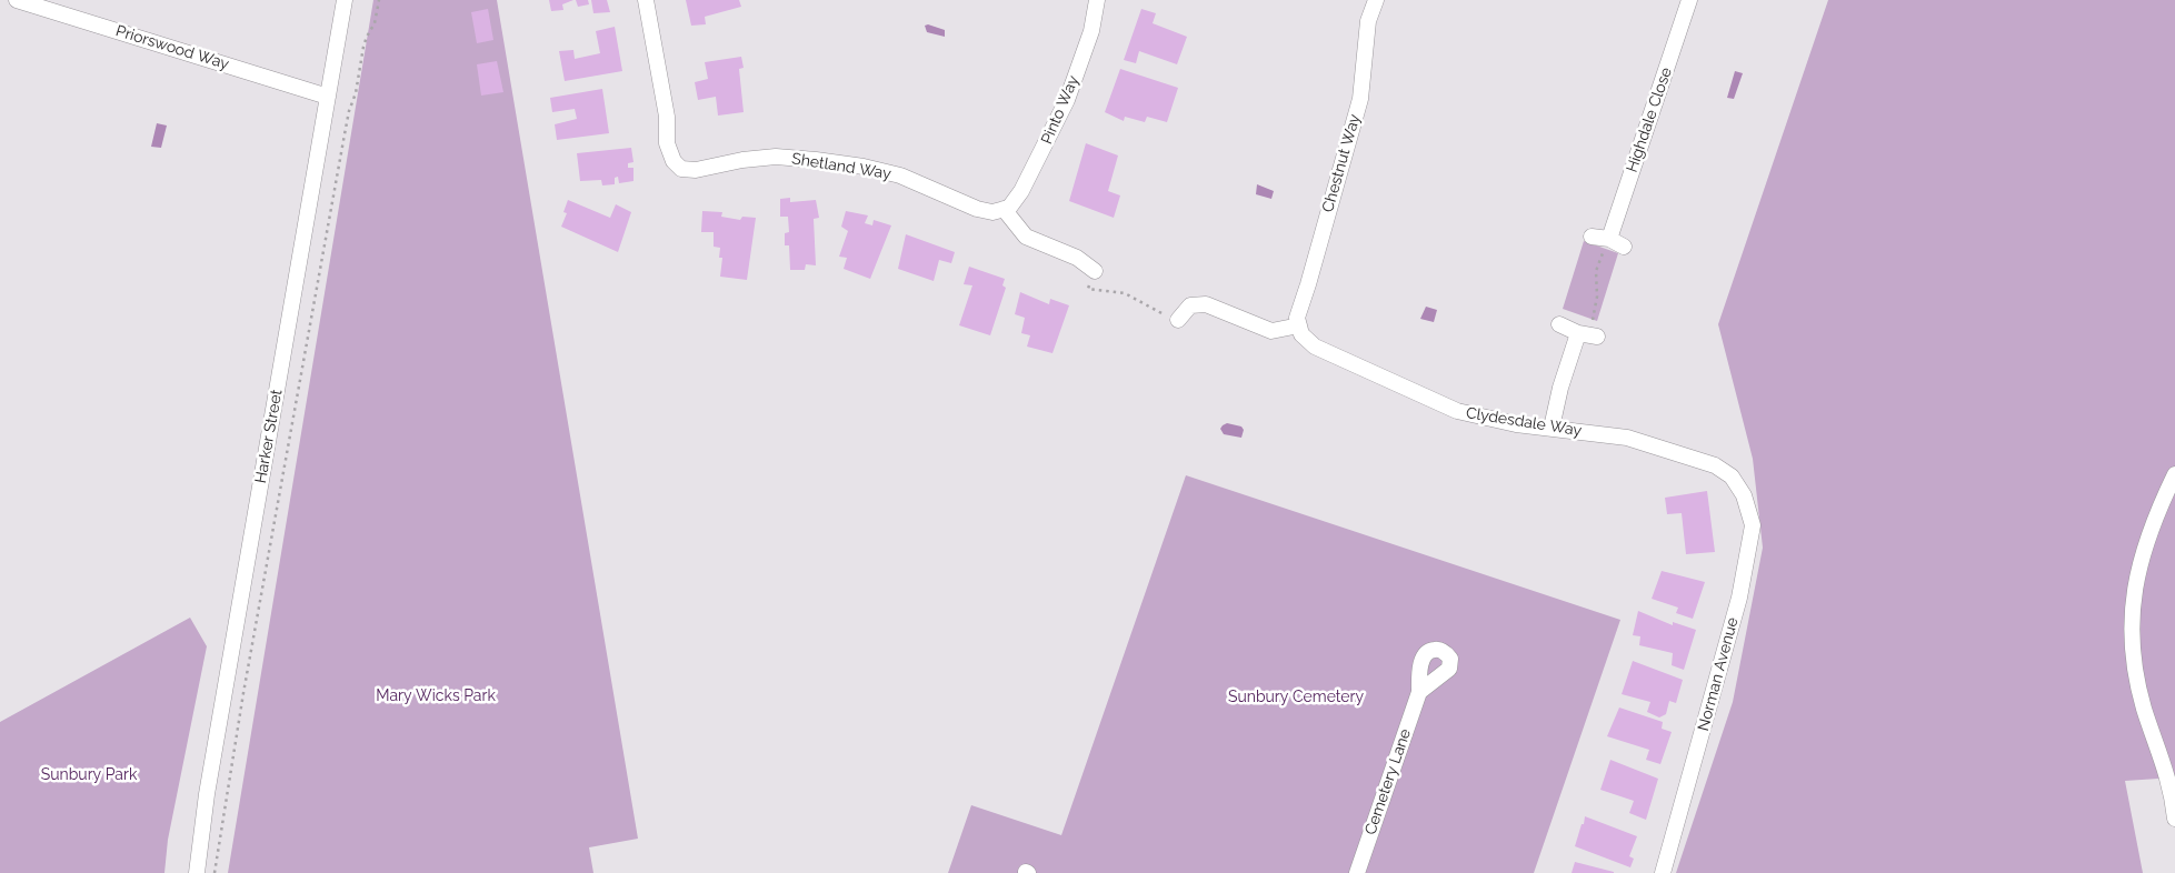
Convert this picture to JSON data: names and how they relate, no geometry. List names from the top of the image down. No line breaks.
{"streets":{"street":["Priorswood Way","Pinto Way","Highdale Close","Chestnut Way","Shetland Way","Clydesdale Way","Harker Street","Norman Avenue","Cemetery Lane"]},"crossings":[["Priorswood Way","Harker Street"],["Pinto Way","Shetland Way"],["Chestnut Way","Clydesdale Way"],["Clydesdale Way","Norman Avenue"]],"parks":["Mary Wicks Park","Sunbury Cemetery","Sunbury Park"]}
